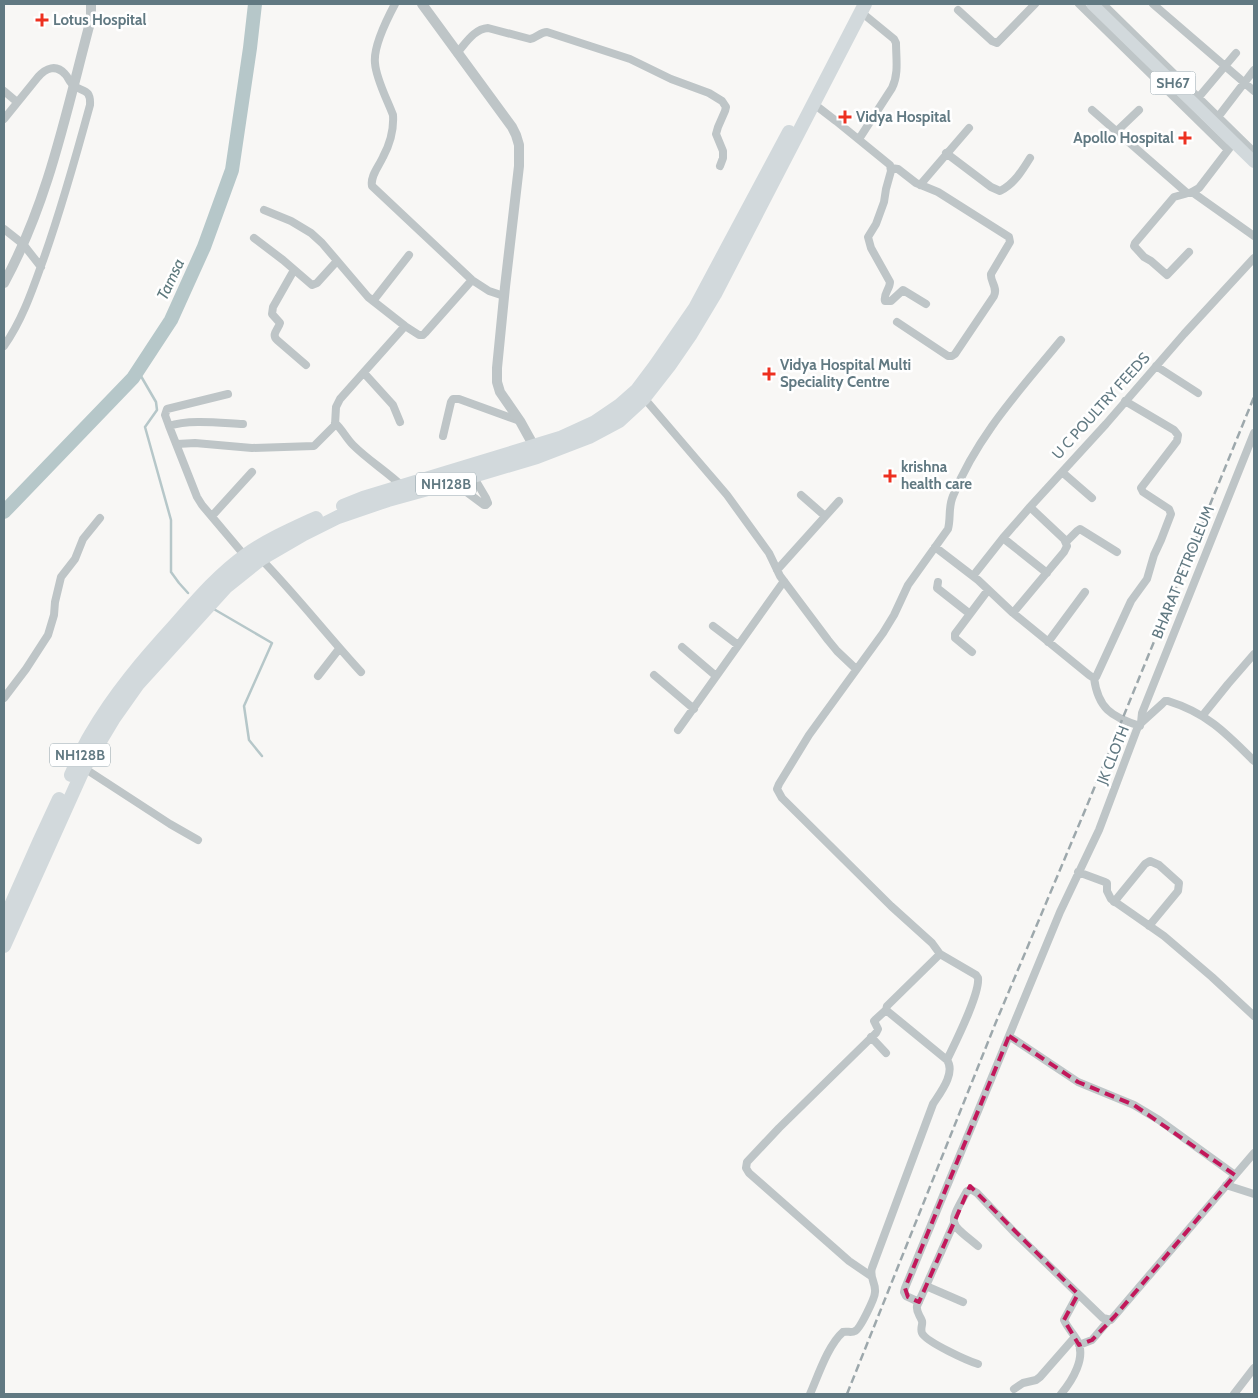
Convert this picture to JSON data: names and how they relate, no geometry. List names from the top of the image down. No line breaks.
{"streets":{"highway":["NH128B"],"main road":["SH67"],"street":["U C POULTRY FEEDS","BHARAT PETROLEUM","JK CLOTH"]},"crossings":[["BHARAT PETROLEUM","JK CLOTH"]],"water":["Tamsa"],"places":{"health":["Lotus Hospital","Vidya Hospital","Apollo Hospital","Vidya Hospital Multi Speciality Centre","krishna health care"]}}
